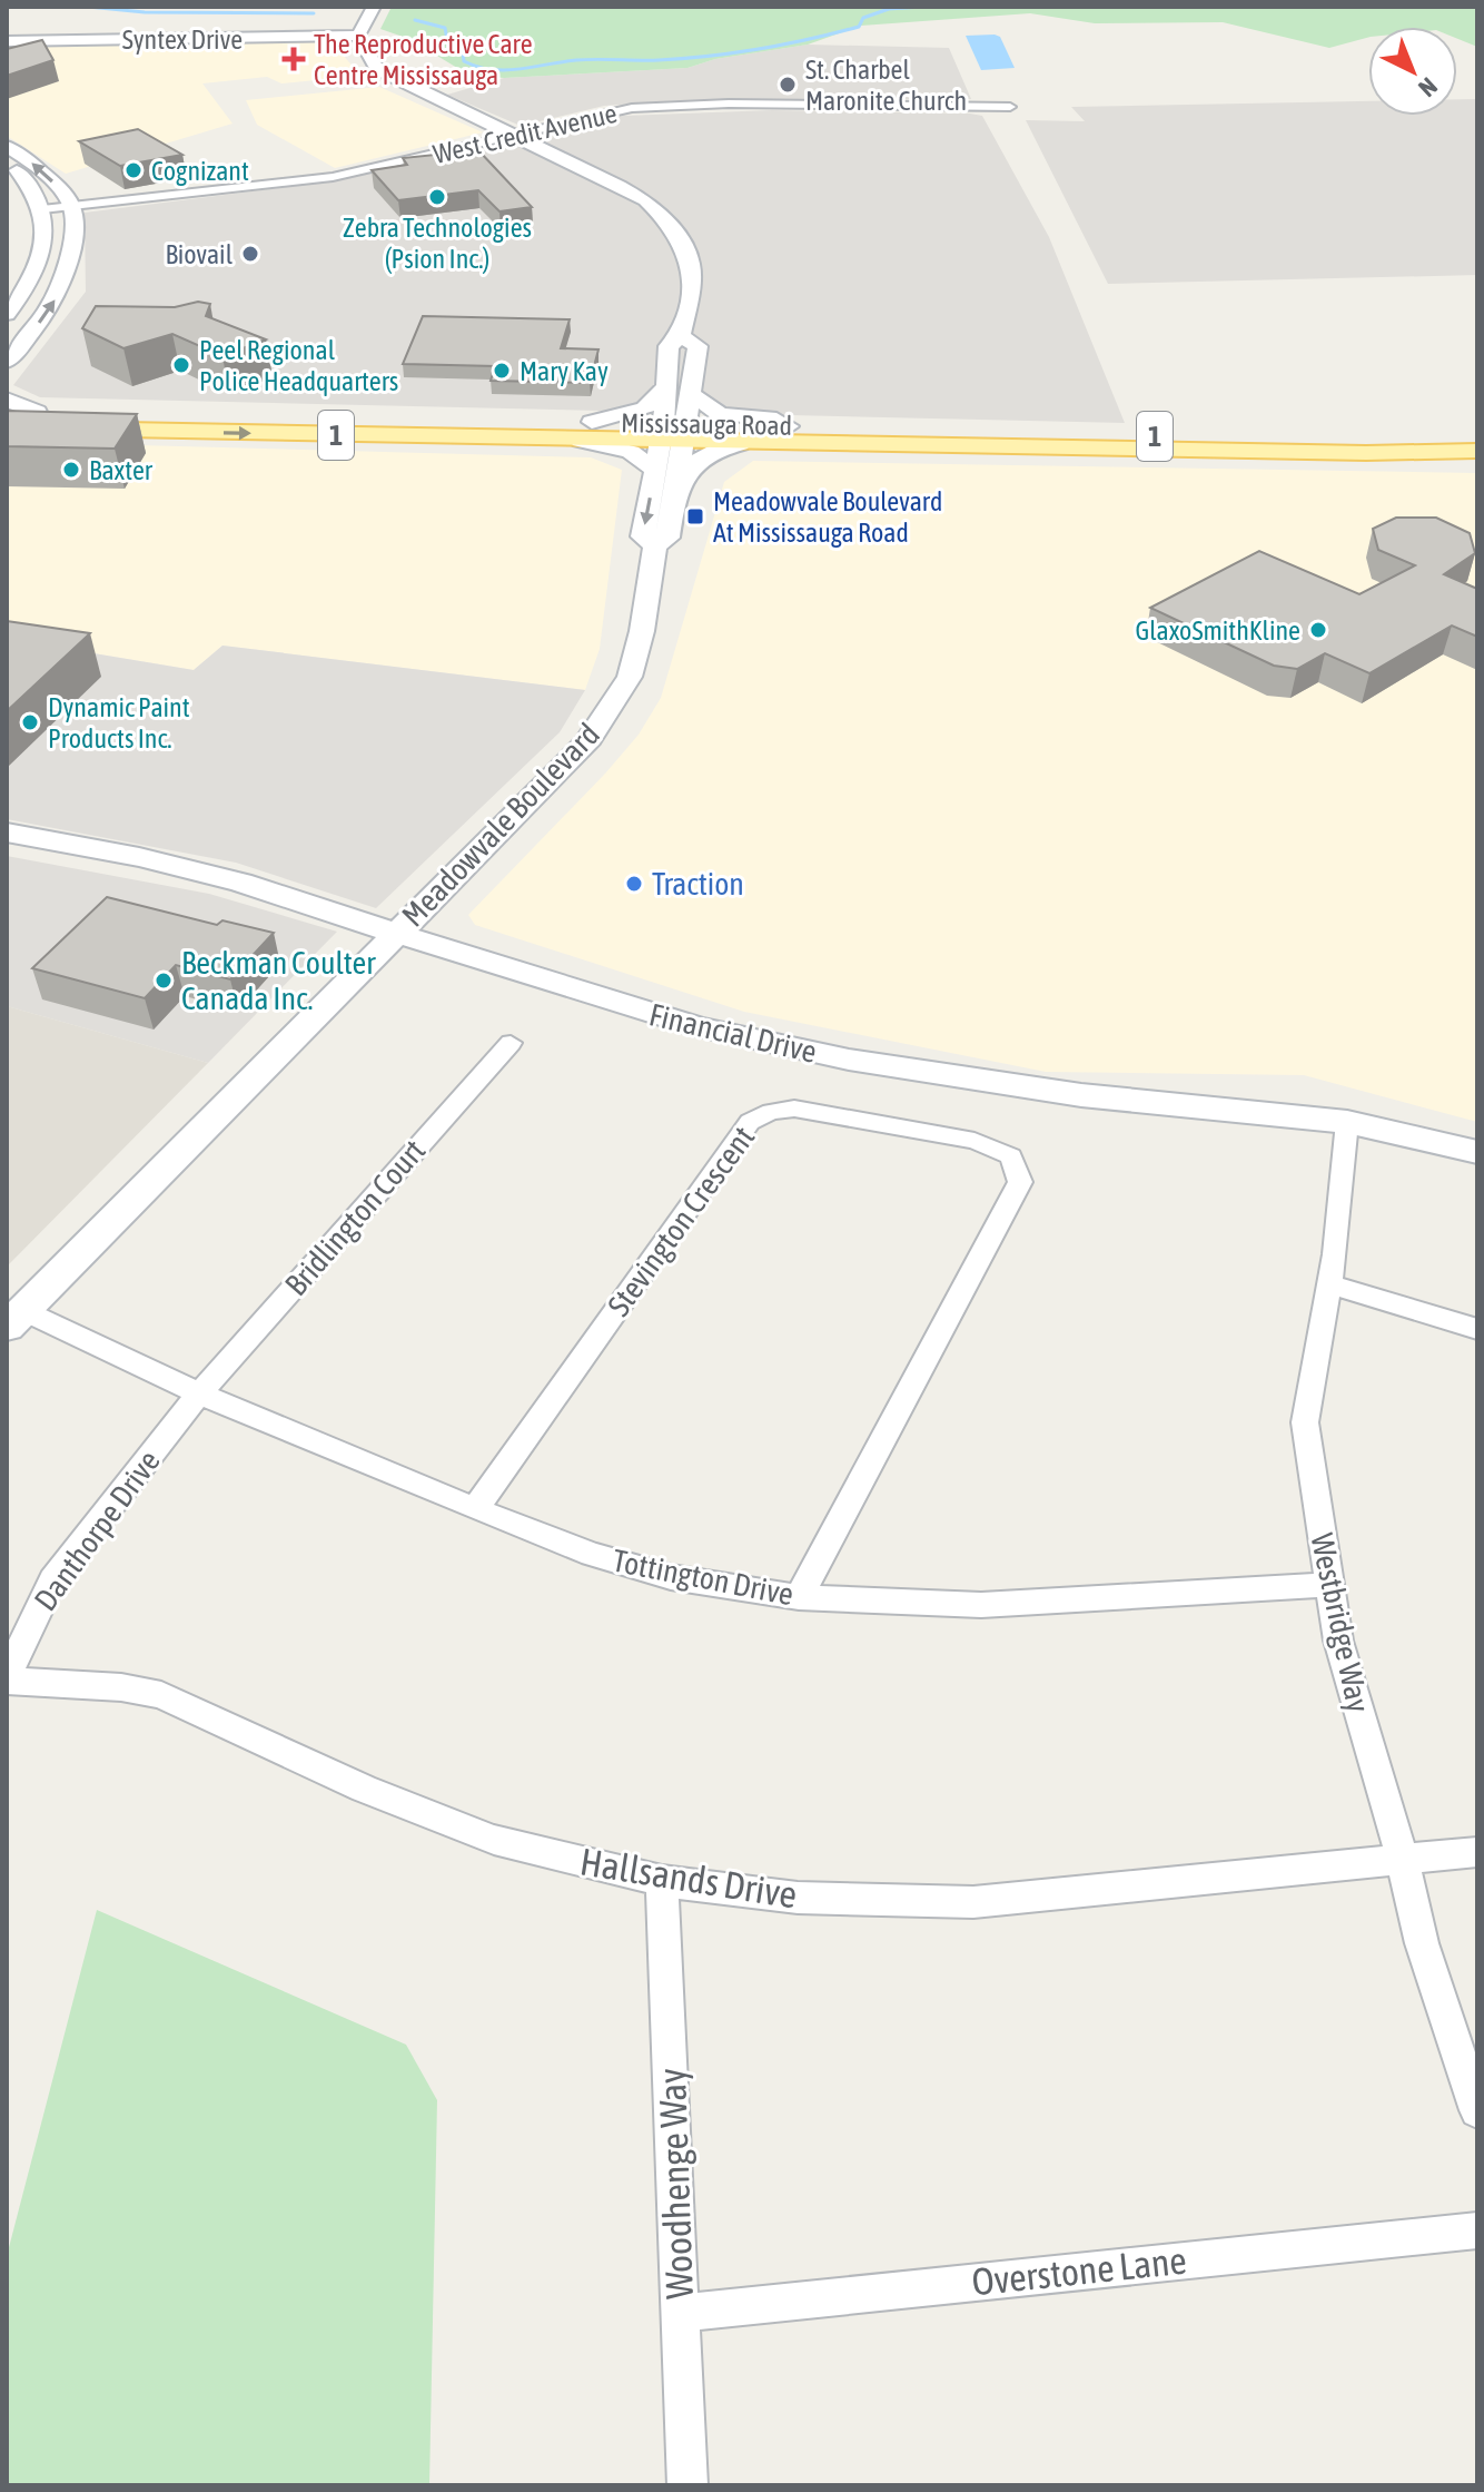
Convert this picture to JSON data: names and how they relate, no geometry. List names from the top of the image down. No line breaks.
{"streets":{"main road":["Syntex Drive","Mississauga Road","1","Meadowvale Boulevard","Financial Drive"],"street":["West Credit Avenue","Bridlington Court","Stevington Crescent","Danthorpe Drive","Tottington Drive","Westbridge Way","Hallsands Drive","Woodhenge Way","Overstone Lane"]},"crossings":[["Syntex Drive","Meadowvale Boulevard"],["West Credit Avenue","Meadowvale Boulevard"],["Mississauga Road","Meadowvale Boulevard"],["Meadowvale Boulevard","Financial Drive"],["Meadowvale Boulevard","Tottington Drive"],["Financial Drive","Westbridge Way"],["Bridlington Court","Danthorpe Drive"],["Bridlington Court","Tottington Drive"],["Stevington Crescent","Tottington Drive"],["Danthorpe Drive","Tottington Drive"],["Danthorpe Drive","Hallsands Drive"],["Tottington Drive","Westbridge Way"],["Westbridge Way","Hallsands Drive"],["Hallsands Drive","Woodhenge Way"],["Woodhenge Way","Overstone Lane"]],"places":{"health":["The Reproductive Care Centre Mississauga"],"other":["St. Charbel Maronite Church","Cognizant","Zebra Technologies (Psion Inc.)","Biovail","Peel Regional Police Headquarters","Mary Kay","Baxter","GlaxoSmithKline","Dynamic Paint Products Inc.","Traction","Beckman Coulter Canada Inc."],"transit":["Meadowvale Boulevard At Mississauga Road"]},"north":"bottom right"}
